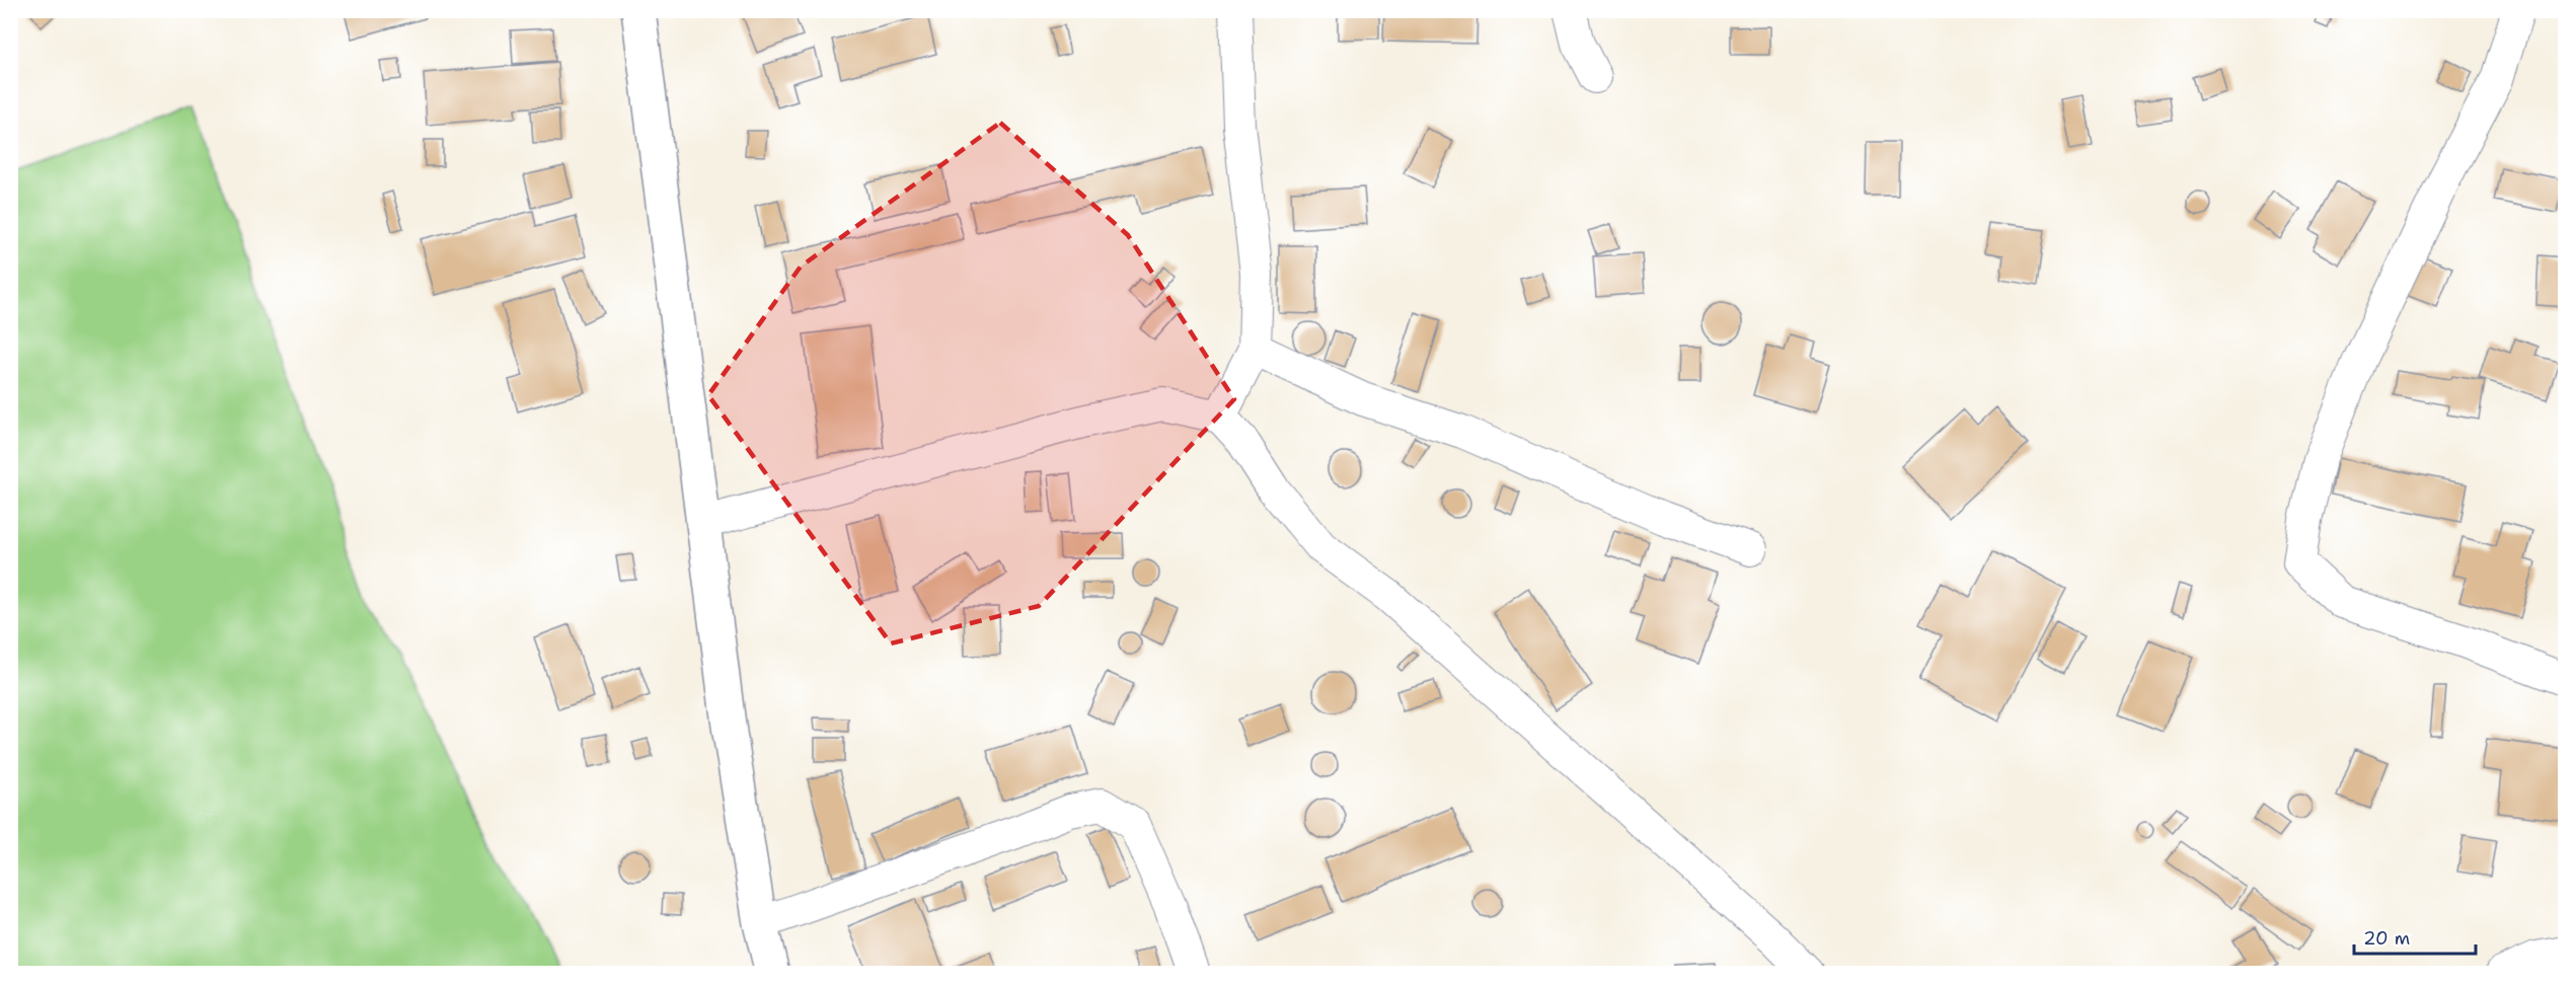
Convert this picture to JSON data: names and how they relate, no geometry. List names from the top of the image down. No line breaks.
{"scale_bar":"20 m"}
